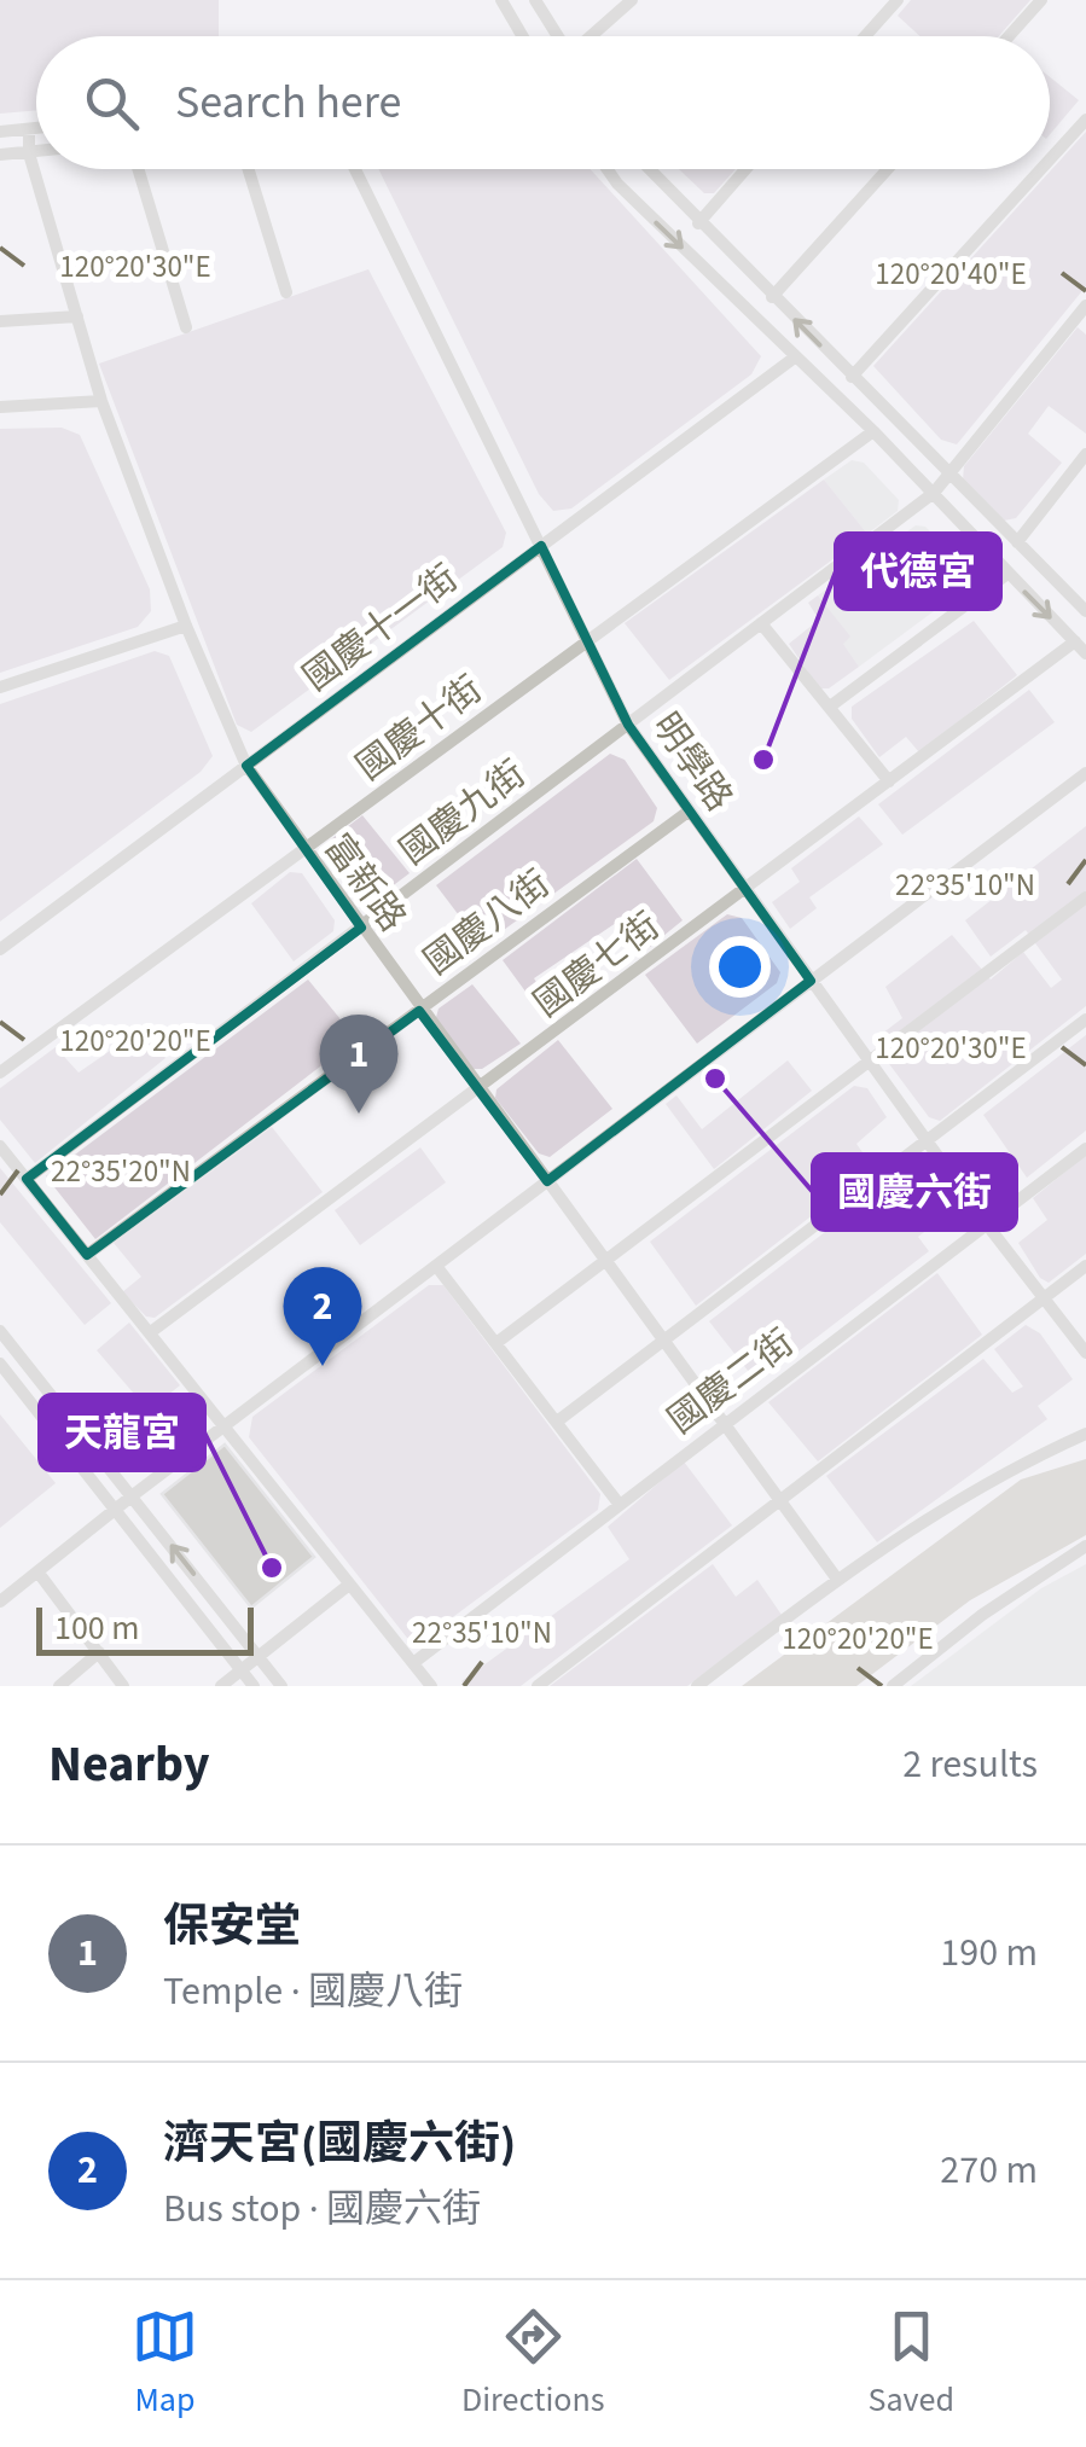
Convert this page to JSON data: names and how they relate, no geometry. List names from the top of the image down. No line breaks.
{"streets":{"street":["國慶十一街","國慶十街","明學路","國慶九街","富新路","國慶八街","國慶七街","國慶二街"]},"crossings":[["國慶十一街","明學路"],["國慶十一街","富新路"],["國慶十街","明學路"],["國慶十街","富新路"],["明學路","國慶九街"],["明學路","國慶八街"],["明學路","國慶七街"],["明學路","國慶二街"],["國慶九街","富新路"],["富新路","國慶八街"],["富新路","國慶七街"],["富新路","國慶二街"]],"places":["代德宮","國慶六街","天龍宮"],"scale_bar":"100 m","page":{"search":"Search here","pins":["1","2"],"scale":"100 m","heading":["Nearby","2 results"],"list":[{"mark":"1","name":"保安堂","note":"Temple · 國慶八街","value":"190 m"},{"mark":"2","name":"濟天宮(國慶六街)","note":"Bus stop · 國慶六街","value":"270 m"}],"nav":["Map","Directions","Saved"]},"coordinates":["120°20'30\"E","120°20'40\"E","22°35'10\"N","120°20'20\"E","22°35'20\"N"]}
